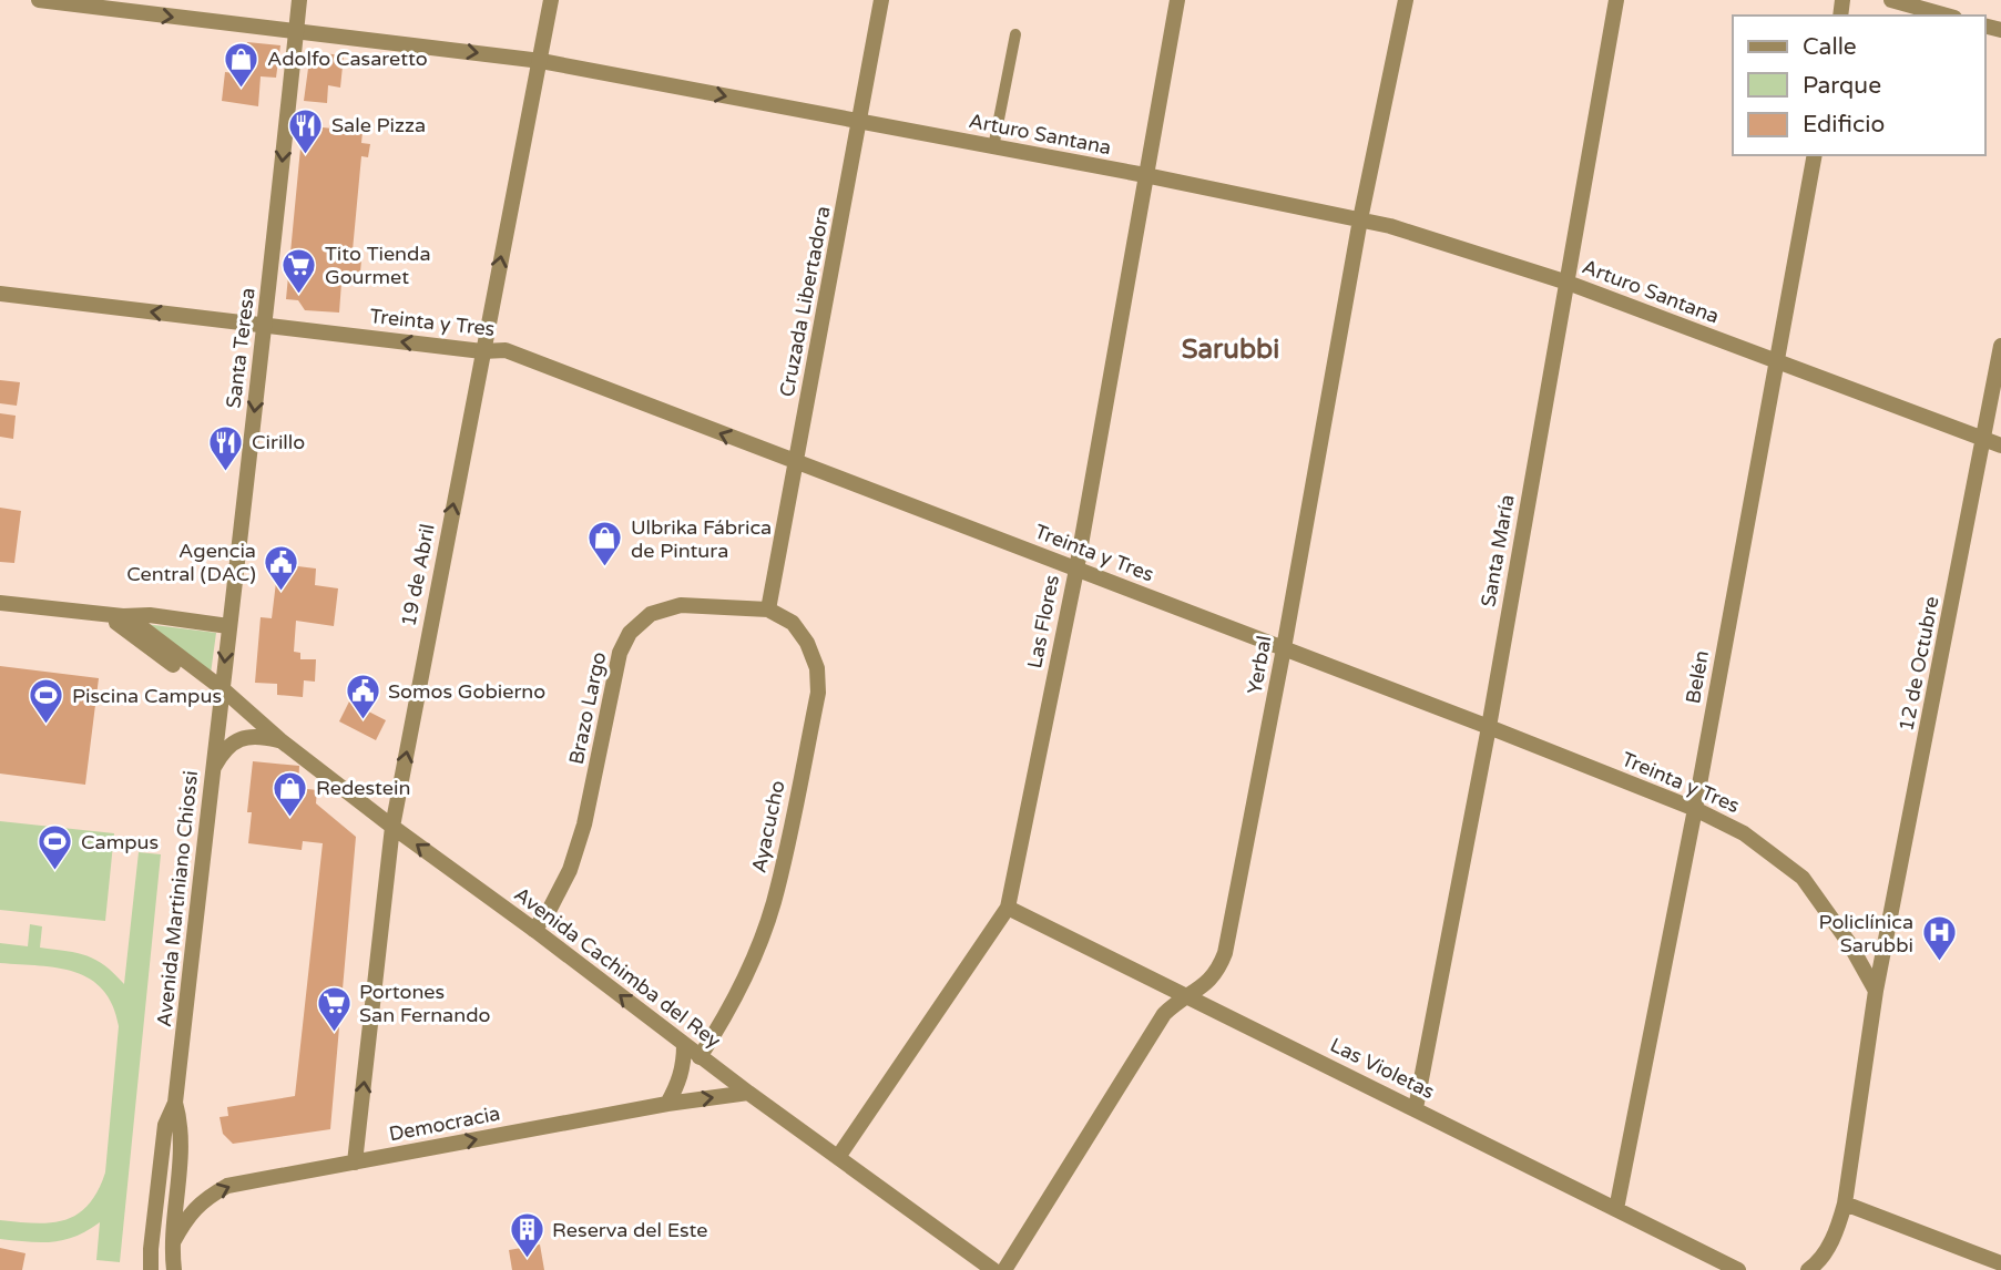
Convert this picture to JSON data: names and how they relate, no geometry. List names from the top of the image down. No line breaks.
{"streets":{"street":["Arturo Santana","Cruzada Libertadora","Treinta y Tres","Santa Teresa","Santa María","19 de Abril","Las Flores","12 de Octubre","Yerbal","Belén","Brazo Largo","Ayacucho","Avenida Martiniano Chiossi","Avenida Cachimba del Rey","Las Violetas","Democracia"]},"crossings":[["Arturo Santana","Cruzada Libertadora"],["Arturo Santana","Santa Teresa"],["Arturo Santana","Santa María"],["Arturo Santana","19 de Abril"],["Arturo Santana","Las Flores"],["Arturo Santana","12 de Octubre"],["Arturo Santana","Yerbal"],["Arturo Santana","Belén"],["Cruzada Libertadora","Treinta y Tres"],["Cruzada Libertadora","Brazo Largo"],["Cruzada Libertadora","Ayacucho"],["Treinta y Tres","Santa Teresa"],["Treinta y Tres","Santa María"],["Treinta y Tres","19 de Abril"],["Treinta y Tres","Las Flores"],["Treinta y Tres","12 de Octubre"],["Treinta y Tres","Yerbal"],["Treinta y Tres","Belén"],["Santa Teresa","Avenida Martiniano Chiossi"],["Santa Teresa","Avenida Cachimba del Rey"],["Santa María","Las Violetas"],["19 de Abril","Avenida Cachimba del Rey"],["19 de Abril","Democracia"],["Las Flores","Avenida Cachimba del Rey"],["Las Flores","Las Violetas"],["Yerbal","Las Violetas"],["Belén","Las Violetas"],["Brazo Largo","Ayacucho"],["Brazo Largo","Avenida Cachimba del Rey"],["Ayacucho","Avenida Cachimba del Rey"],["Avenida Martiniano Chiossi","Avenida Cachimba del Rey"],["Avenida Martiniano Chiossi","Democracia"],["Avenida Cachimba del Rey","Democracia"]],"one_way":["Arturo Santana","Treinta y Tres","Santa Teresa","19 de Abril","Avenida Cachimba del Rey","Democracia"],"districts":["Sarubbi"],"places":{"shop":["Adolfo Casaretto","Ulbrika Fábrica de Pintura","Redestein"],"restaurant":["Sale Pizza","Cirillo"],"supermarket":["Tito Tienda Gourmet","Portones San Fernando"],"public building":["Agencia Central (DAC)","Somos Gobierno"],"sports":["Piscina Campus","Campus"],"hospital":["Policlínica Sarubbi"],"building":["Reserva del Este"]},"legend":["Calle","Parque","Edificio"]}
